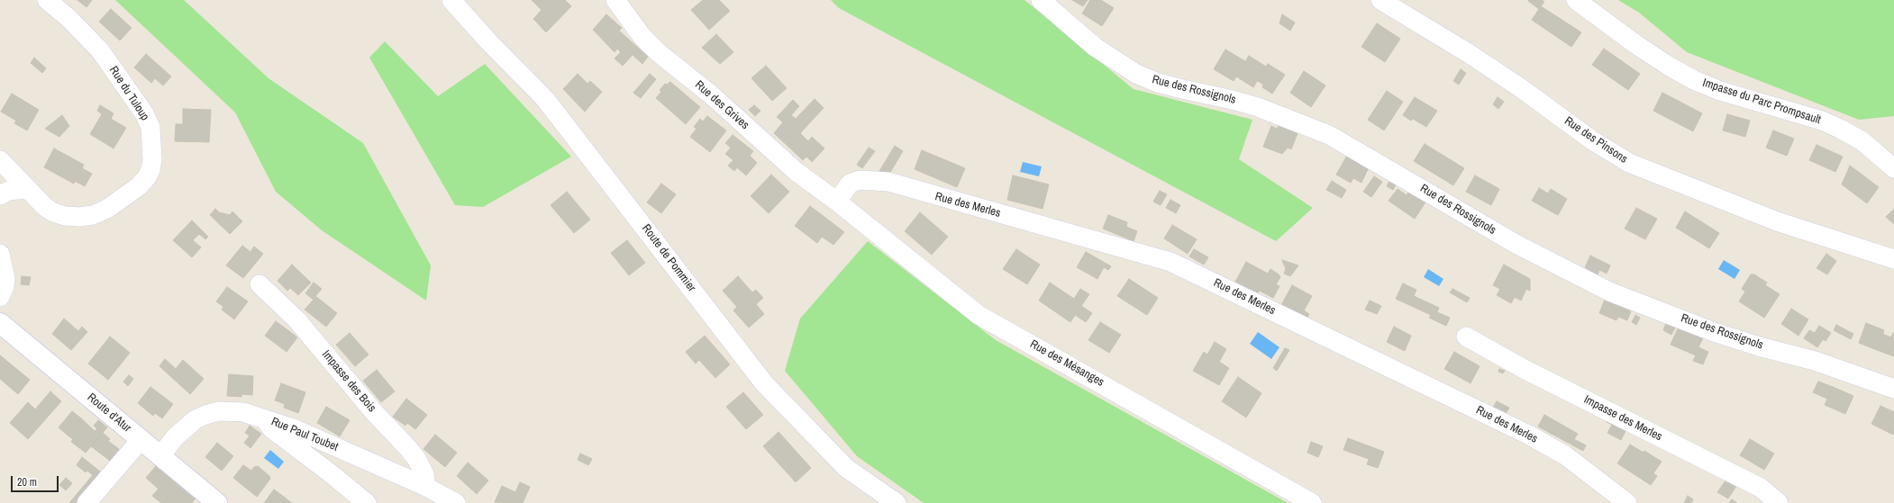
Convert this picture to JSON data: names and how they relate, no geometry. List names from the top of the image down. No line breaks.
{"streets":{"main road":["Route d'Atur"],"street":["Rue des Rossignols","Rue du Tuloup","Impasse du Parc Prompsault","Rue des Grives","Rue des Pinsons","Rue des Merles","Route de Pommier","Rue des Mésanges","Impasse des Bois","Impasse des Merles","Rue Paul Toubet"]},"crossings":[["Rue des Grives","Rue des Merles"],["Rue des Grives","Rue des Mésanges"],["Rue des Merles","Rue des Mésanges"],["Impasse des Bois","Rue Paul Toubet"],["Route d'Atur","Rue Paul Toubet"]],"scale_bar":"20 m"}
